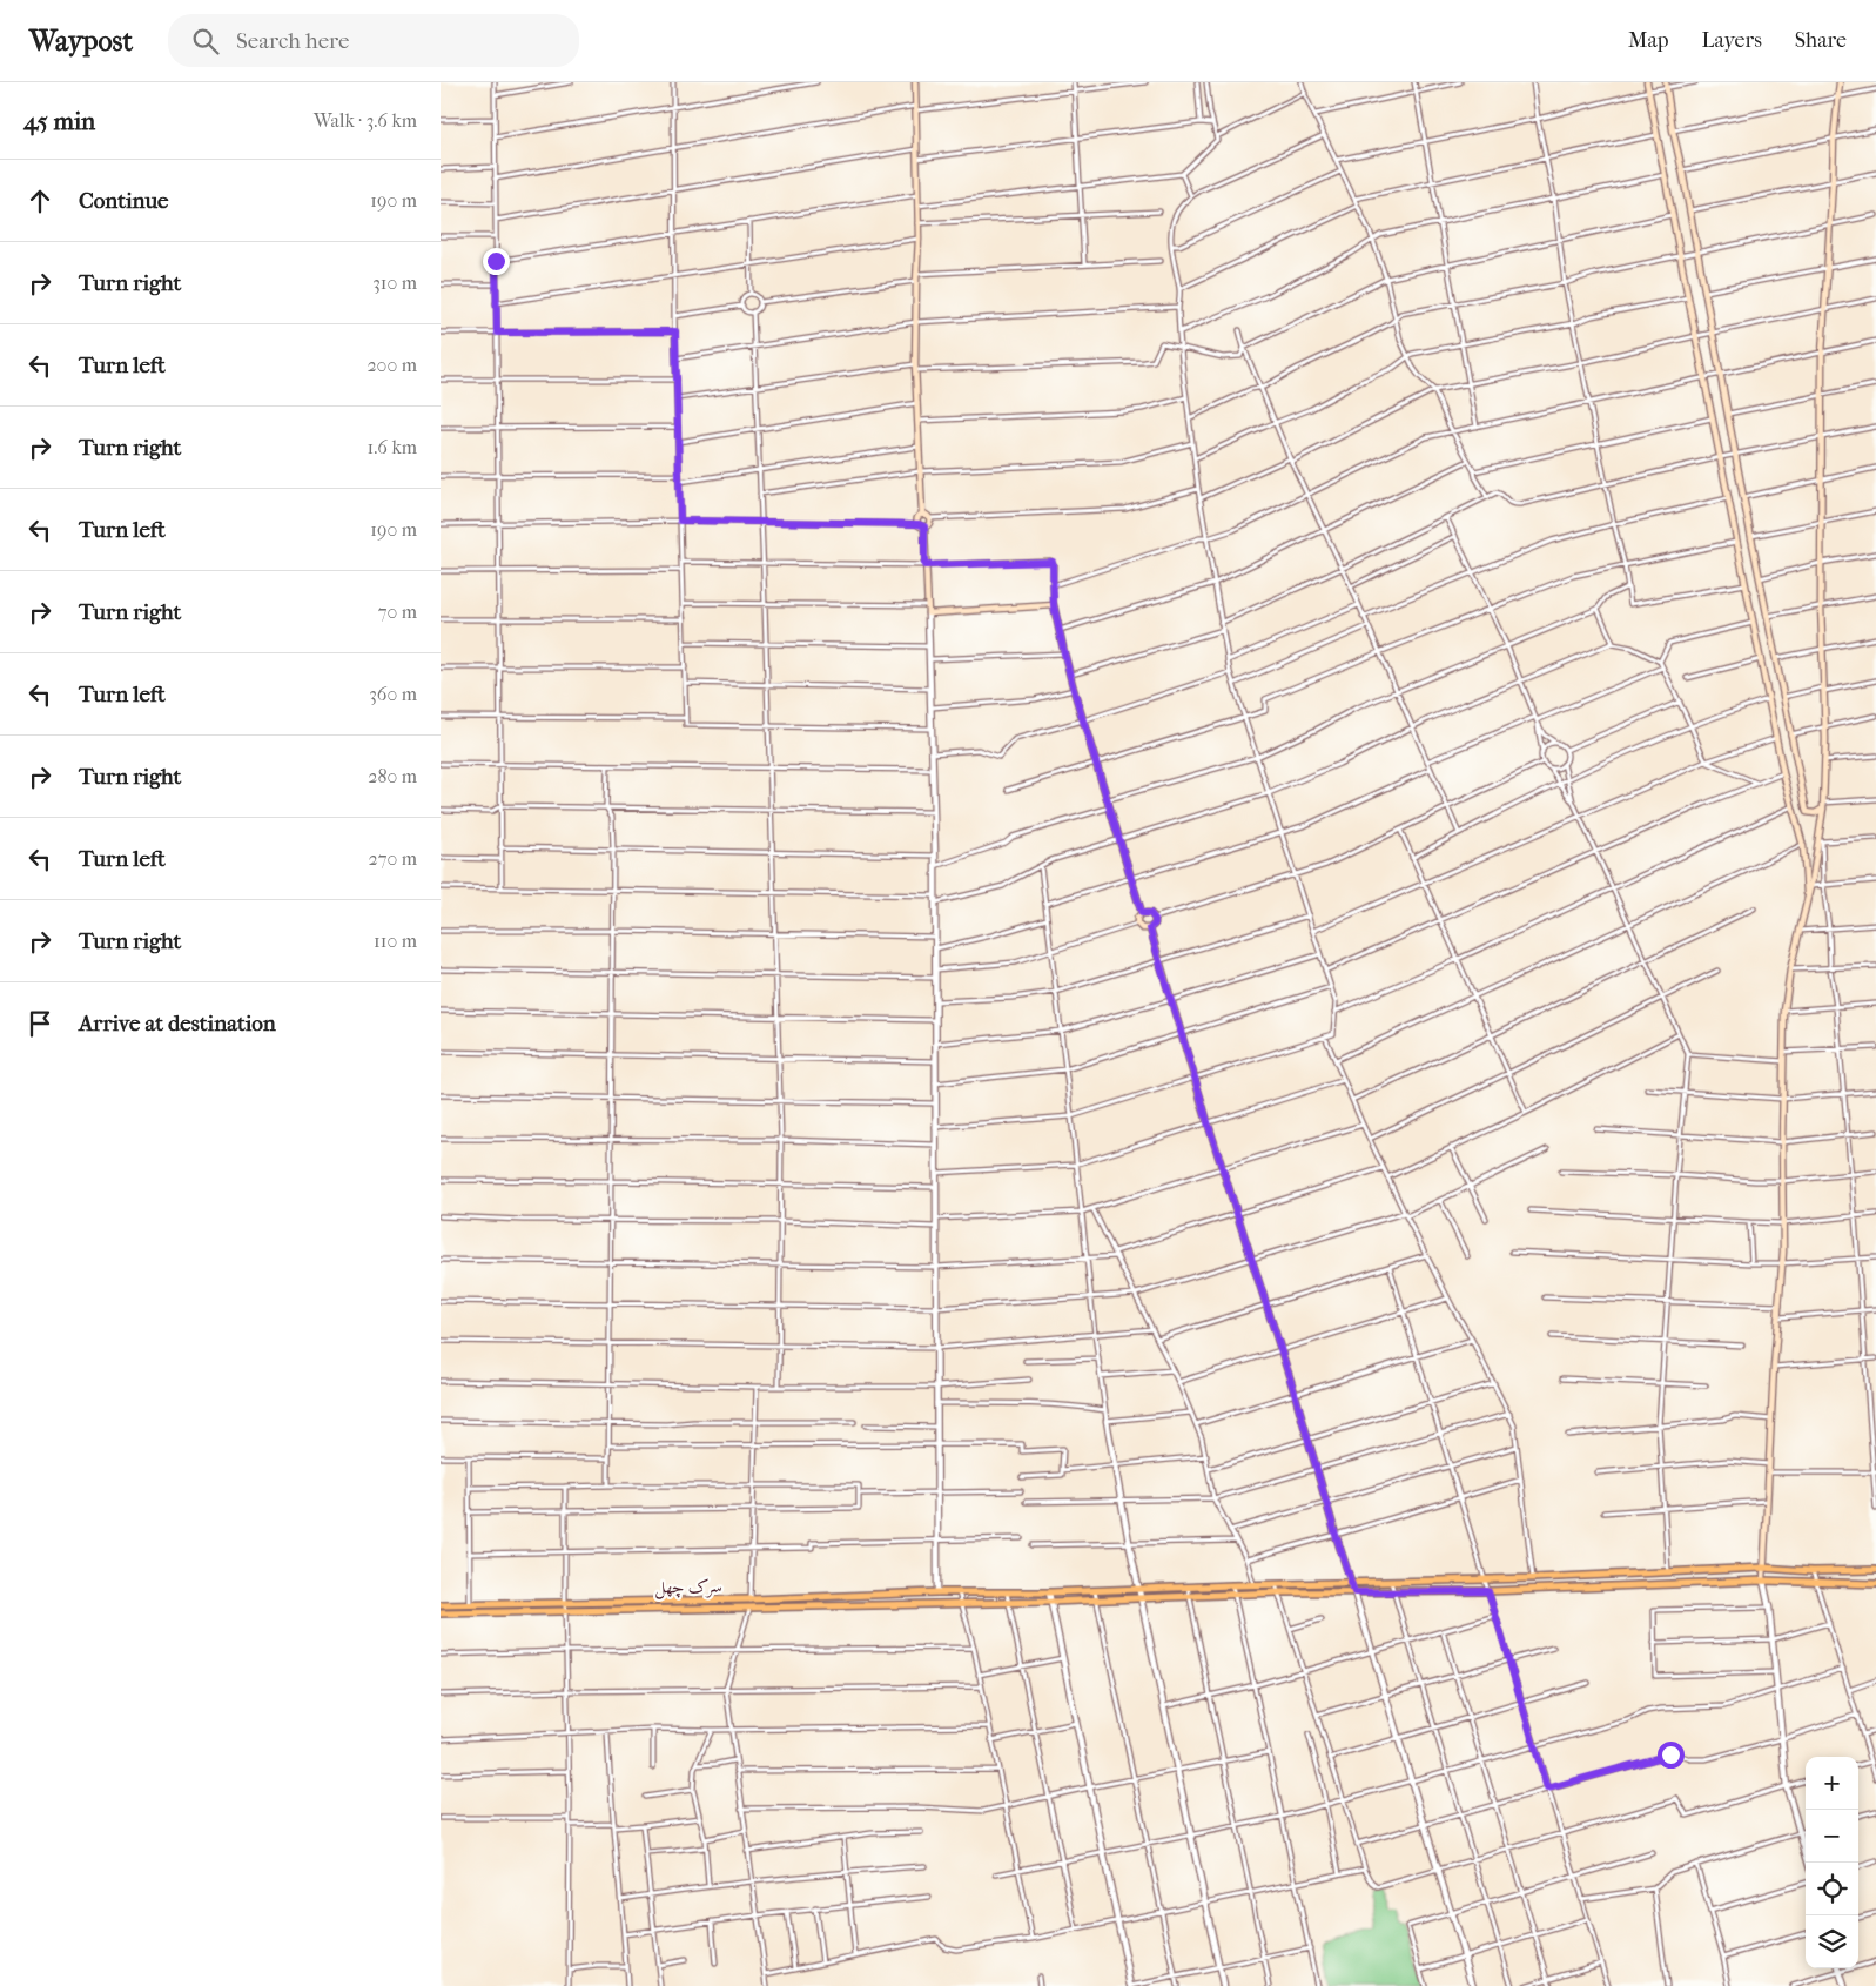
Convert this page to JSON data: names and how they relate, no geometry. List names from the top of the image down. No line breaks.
{"streets":{"main road":["سرک چهل"]},"page":{"header":"Waypost","search":"Search here","nav":["Map","Layers","Share"],"heading":["45 min","Walk · 3.6 km"],"list":[["Continue","190 m"],["Turn right","310 m"],["Turn left","200 m"],["Turn right","1.6 km"],["Turn left","190 m"],["Turn right","70 m"],["Turn left","360 m"],["Turn right","280 m"],["Turn left","270 m"],["Turn right","110 m"],"Arrive at destination"],"map_buttons":["+","−"]}}
